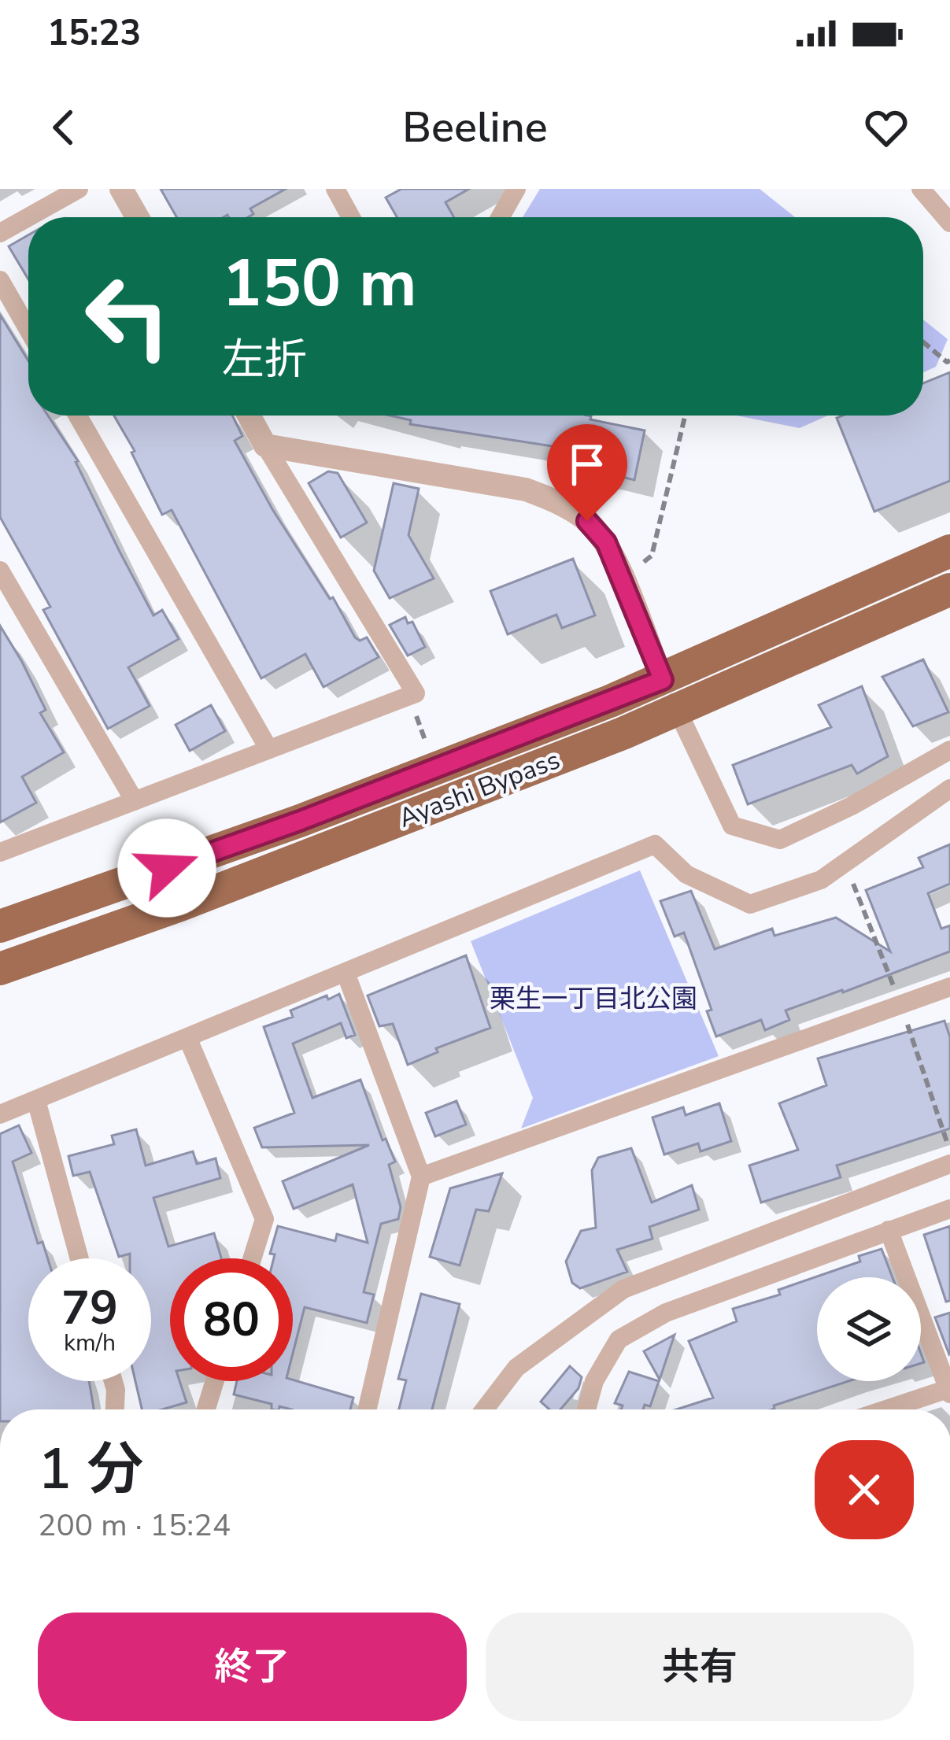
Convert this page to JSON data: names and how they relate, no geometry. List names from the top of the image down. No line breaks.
{"streets":{"highway":["Ayashi Bypass"]},"parks":["栗生一丁目北公園"],"page":{"status":"15:23","header":"Beeline","turn":["150 m","左折"],"speed":"79 km/h","limit":"80","heading":["1 分","200 m · 15:24"],"buttons":["終了","共有"]}}
